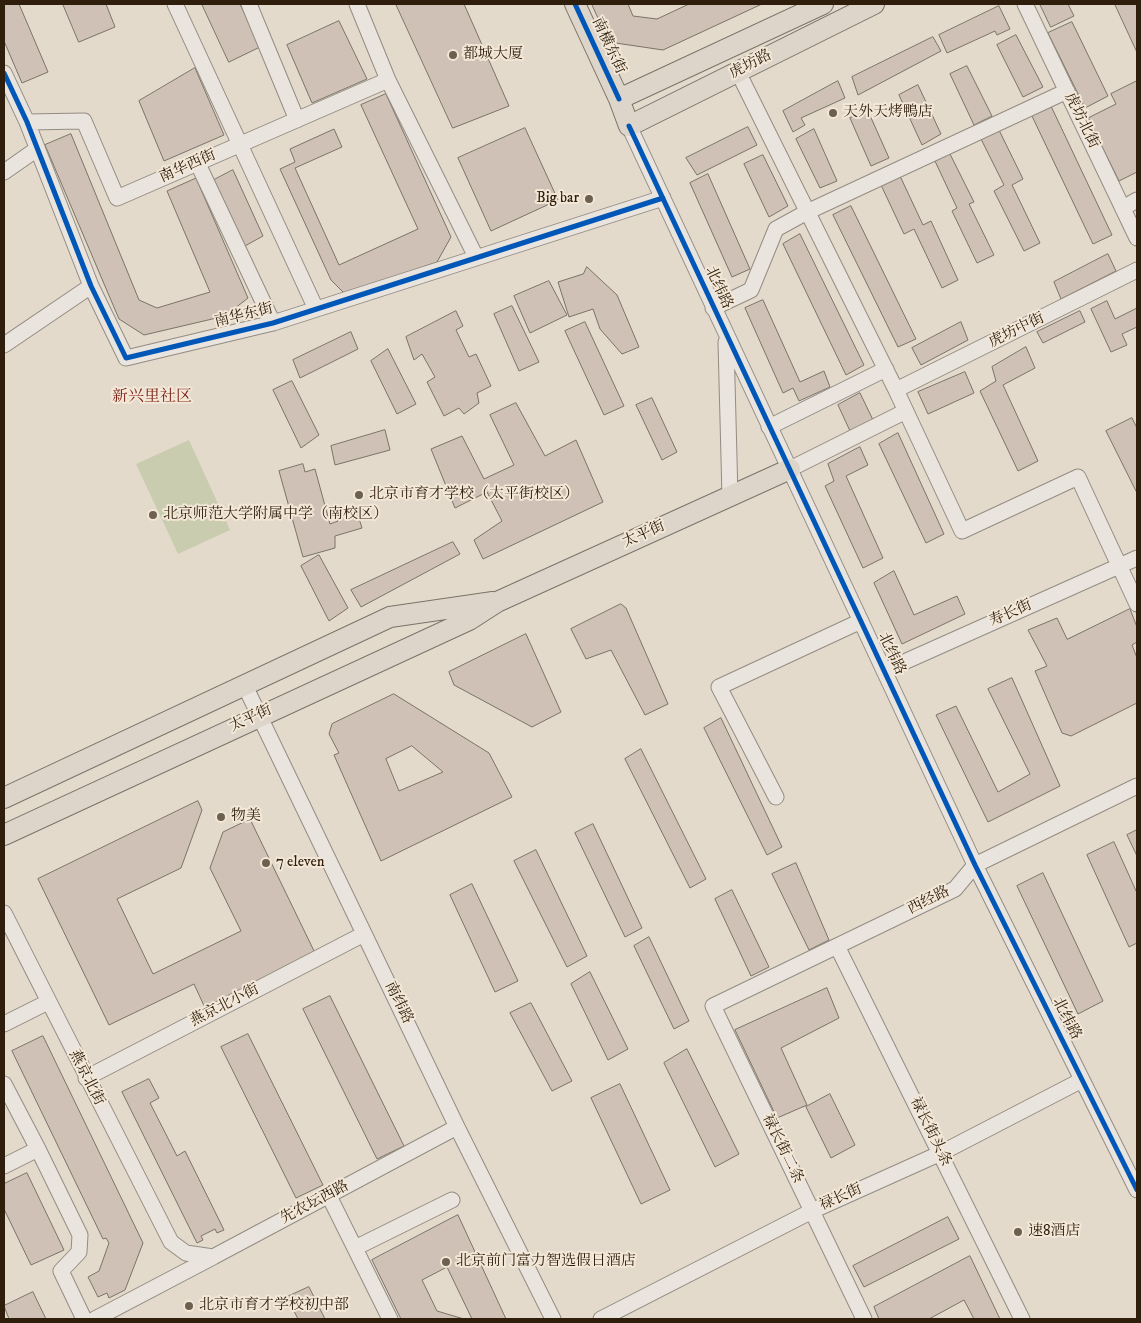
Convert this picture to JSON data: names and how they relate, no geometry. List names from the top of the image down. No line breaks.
{"streets":{"main road":["南横东街","虎坊路","太平街"],"street":["虎坊北街","南华西街","北纬路","南华东街","虎坊中街","寿长街","西经路","南纬路","燕京北小街","燕京北街","禄长街头条","禄长街二条","禄长街","先农坛西路"]},"crossings":[["南横东街","虎坊路"],["虎坊路","北纬路"],["南华西街","南华东街"],["北纬路","南华东街"],["北纬路","太平街"],["北纬路","寿长街"],["北纬路","西经路"],["北纬路","禄长街"],["太平街","南纬路"],["西经路","禄长街头条"],["西经路","禄长街二条"],["南纬路","燕京北小街"],["南纬路","先农坛西路"],["燕京北小街","燕京北街"],["燕京北街","先农坛西路"],["禄长街头条","禄长街"],["禄长街二条","禄长街"]],"districts":["新兴里社区"],"places":["都城大厦","天外天烤鴨店","Big bar","北京市育才学校（太平街校区）","北京师范大学附属中学（南校区）","物美","7 eleven","速8酒店","北京前门富力智选假日酒店","北京市育才学校初中部"]}
